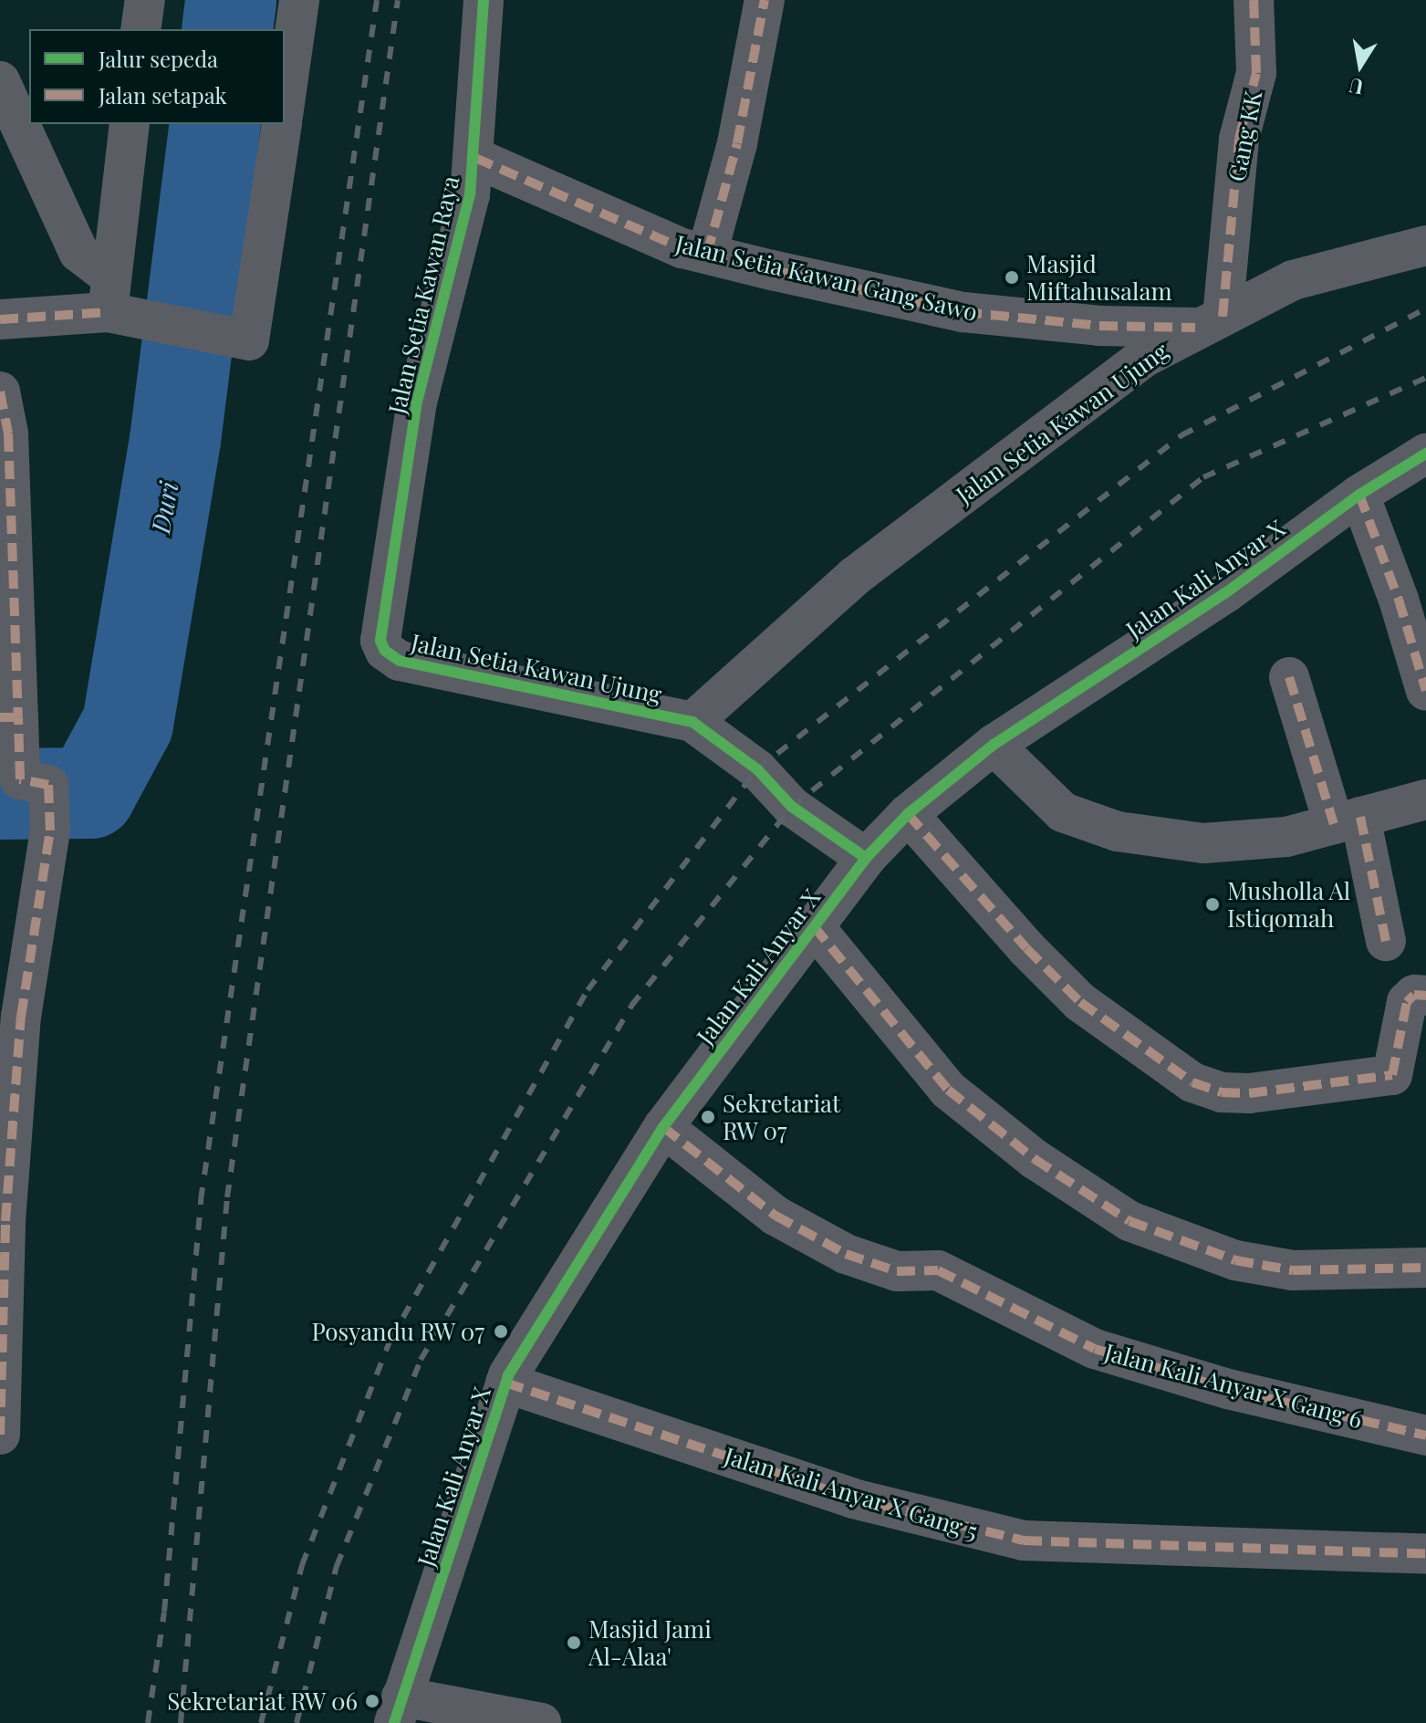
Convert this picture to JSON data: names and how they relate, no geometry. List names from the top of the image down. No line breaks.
{"streets":{"street":["Gang KK","Jalan Setia Kawan Gang Sawo","Jalan Setia Kawan Raya","Jalan Setia Kawan Ujung","Jalan Kali Anyar X","Jalan Kali Anyar X Gang 6","Jalan Kali Anyar X Gang 5"]},"crossings":[["Gang KK","Jalan Setia Kawan Gang Sawo"],["Gang KK","Jalan Setia Kawan Ujung"],["Jalan Setia Kawan Gang Sawo","Jalan Setia Kawan Raya"],["Jalan Setia Kawan Gang Sawo","Jalan Setia Kawan Ujung"],["Jalan Setia Kawan Raya","Jalan Setia Kawan Ujung"],["Jalan Kali Anyar X","Jalan Kali Anyar X Gang 6"],["Jalan Kali Anyar X","Jalan Kali Anyar X Gang 5"]],"water":["Duri"],"places":["Masjid Miftahusalam","Musholla Al Istiqomah","Sekretariat RW 07","Posyandu RW 07","Masjid Jami Al-Alaa'","Sekretariat RW 06"],"legend":["Jalur sepeda","Jalan setapak"],"north":"bottom"}
